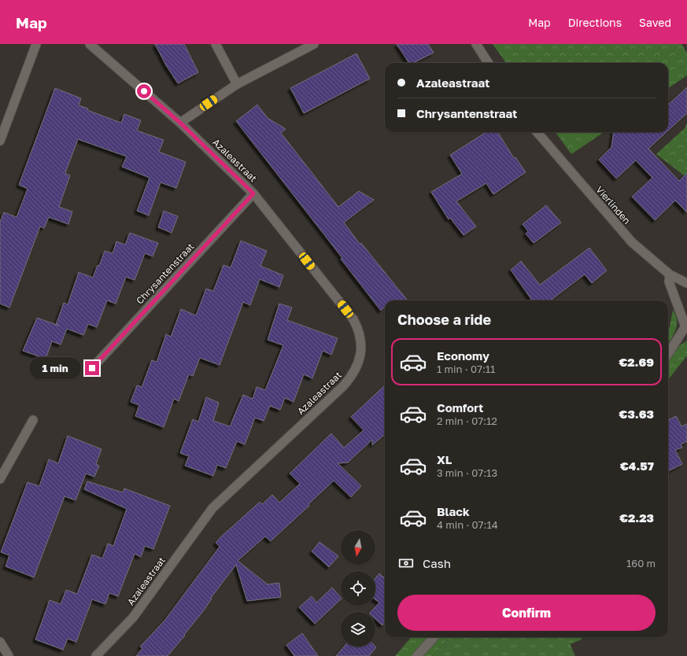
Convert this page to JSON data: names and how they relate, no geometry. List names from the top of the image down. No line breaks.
{"streets":{"street":["Azaleastraat","Vierlinden","Chrysantenstraat"]},"crossings":[["Azaleastraat","Chrysantenstraat"]],"north":"bottom","page":{"header":"Map","nav":["Map","Directions","Saved"],"banner":["Azaleastraat","Chrysantenstraat"],"heading":"Choose a ride","list":[{"name":"Economy","note":"1 min · 07:11","value":"€2.69"},{"name":"Comfort","note":"2 min · 07:12","value":"€3.63"},{"name":"XL","note":"3 min · 07:13","value":"€4.57"},{"name":"Black","note":"4 min · 07:14","value":"€2.23"}],"bubble":"1 min","pay":["Cash","160 m"],"buttons":"Confirm"}}
